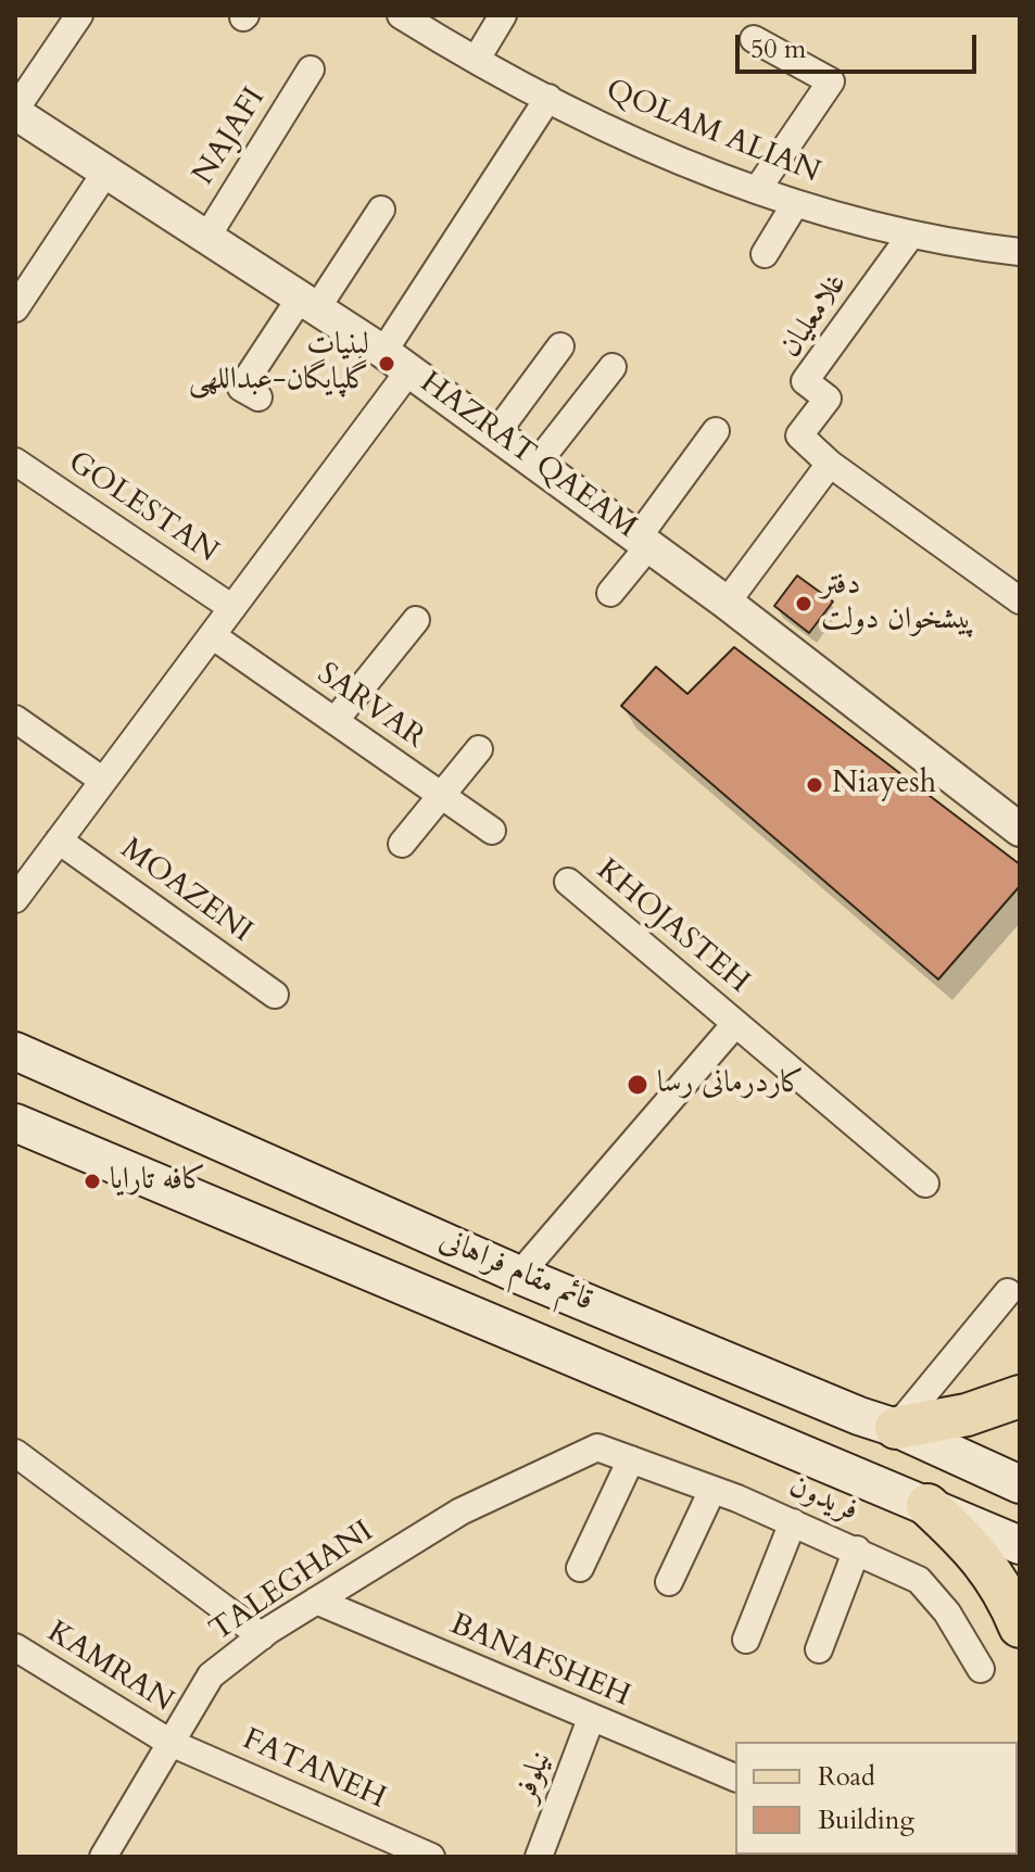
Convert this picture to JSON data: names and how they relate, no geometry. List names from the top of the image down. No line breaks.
{"streets":{"main road":["قائم مقام فراهانی"],"street":["QOLAM ALIAN","NAJAFI","غلامعلیان","HAZRAT QAEAM","GOLESTAN","SARVAR","MOAZENI","KHOJASTEH","فریدون","TALEGHANI","BANAFSHEH","KAMRAN","FATANEH","نیلوفر"]},"crossings":[["QOLAM ALIAN","غلامعلیان"],["NAJAFI","HAZRAT QAEAM"],["KHOJASTEH","قائم مقام فراهانی"],["فریدون","TALEGHANI"],["TALEGHANI","BANAFSHEH"],["TALEGHANI","KAMRAN"],["TALEGHANI","FATANEH"],["BANAFSHEH","نیلوفر"],["KAMRAN","FATANEH"]],"places":["لبنیات گلپایگان-عبداللهی","دفتر پیشخوان دولت","Niayesh","کاردرمانی رسا","کافه تارایا"],"legend":["Road","Building"],"scale_bar":"50 m"}
